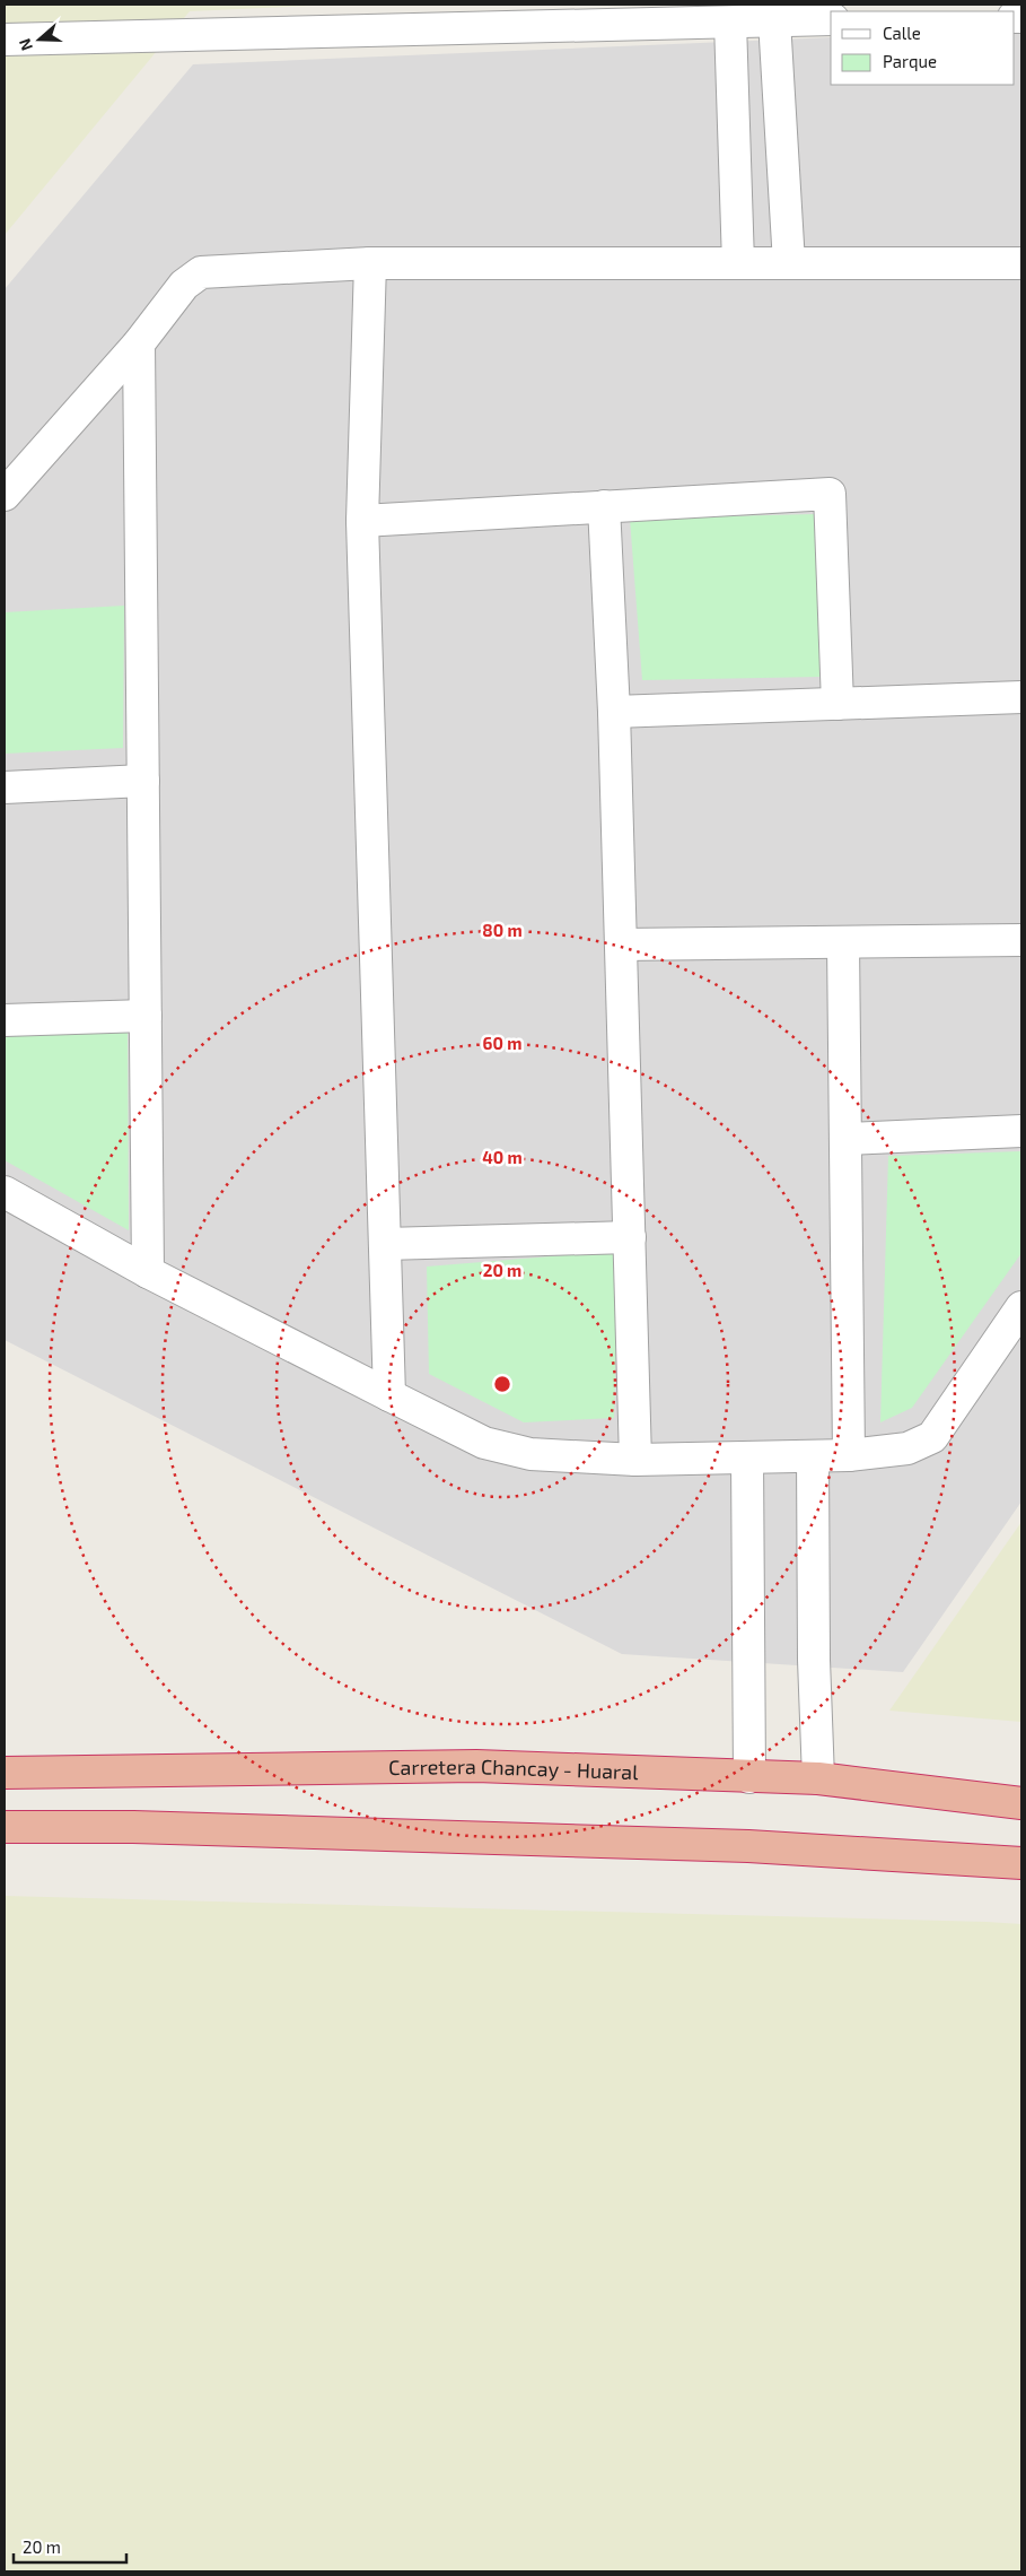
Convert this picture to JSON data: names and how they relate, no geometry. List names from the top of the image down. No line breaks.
{"streets":{"highway":["Carretera Chancay - Huaral"]},"legend":["Calle","Parque"],"scale_bar":"20 m","north":"left","rings":["80 m","60 m","40 m","20 m"]}
